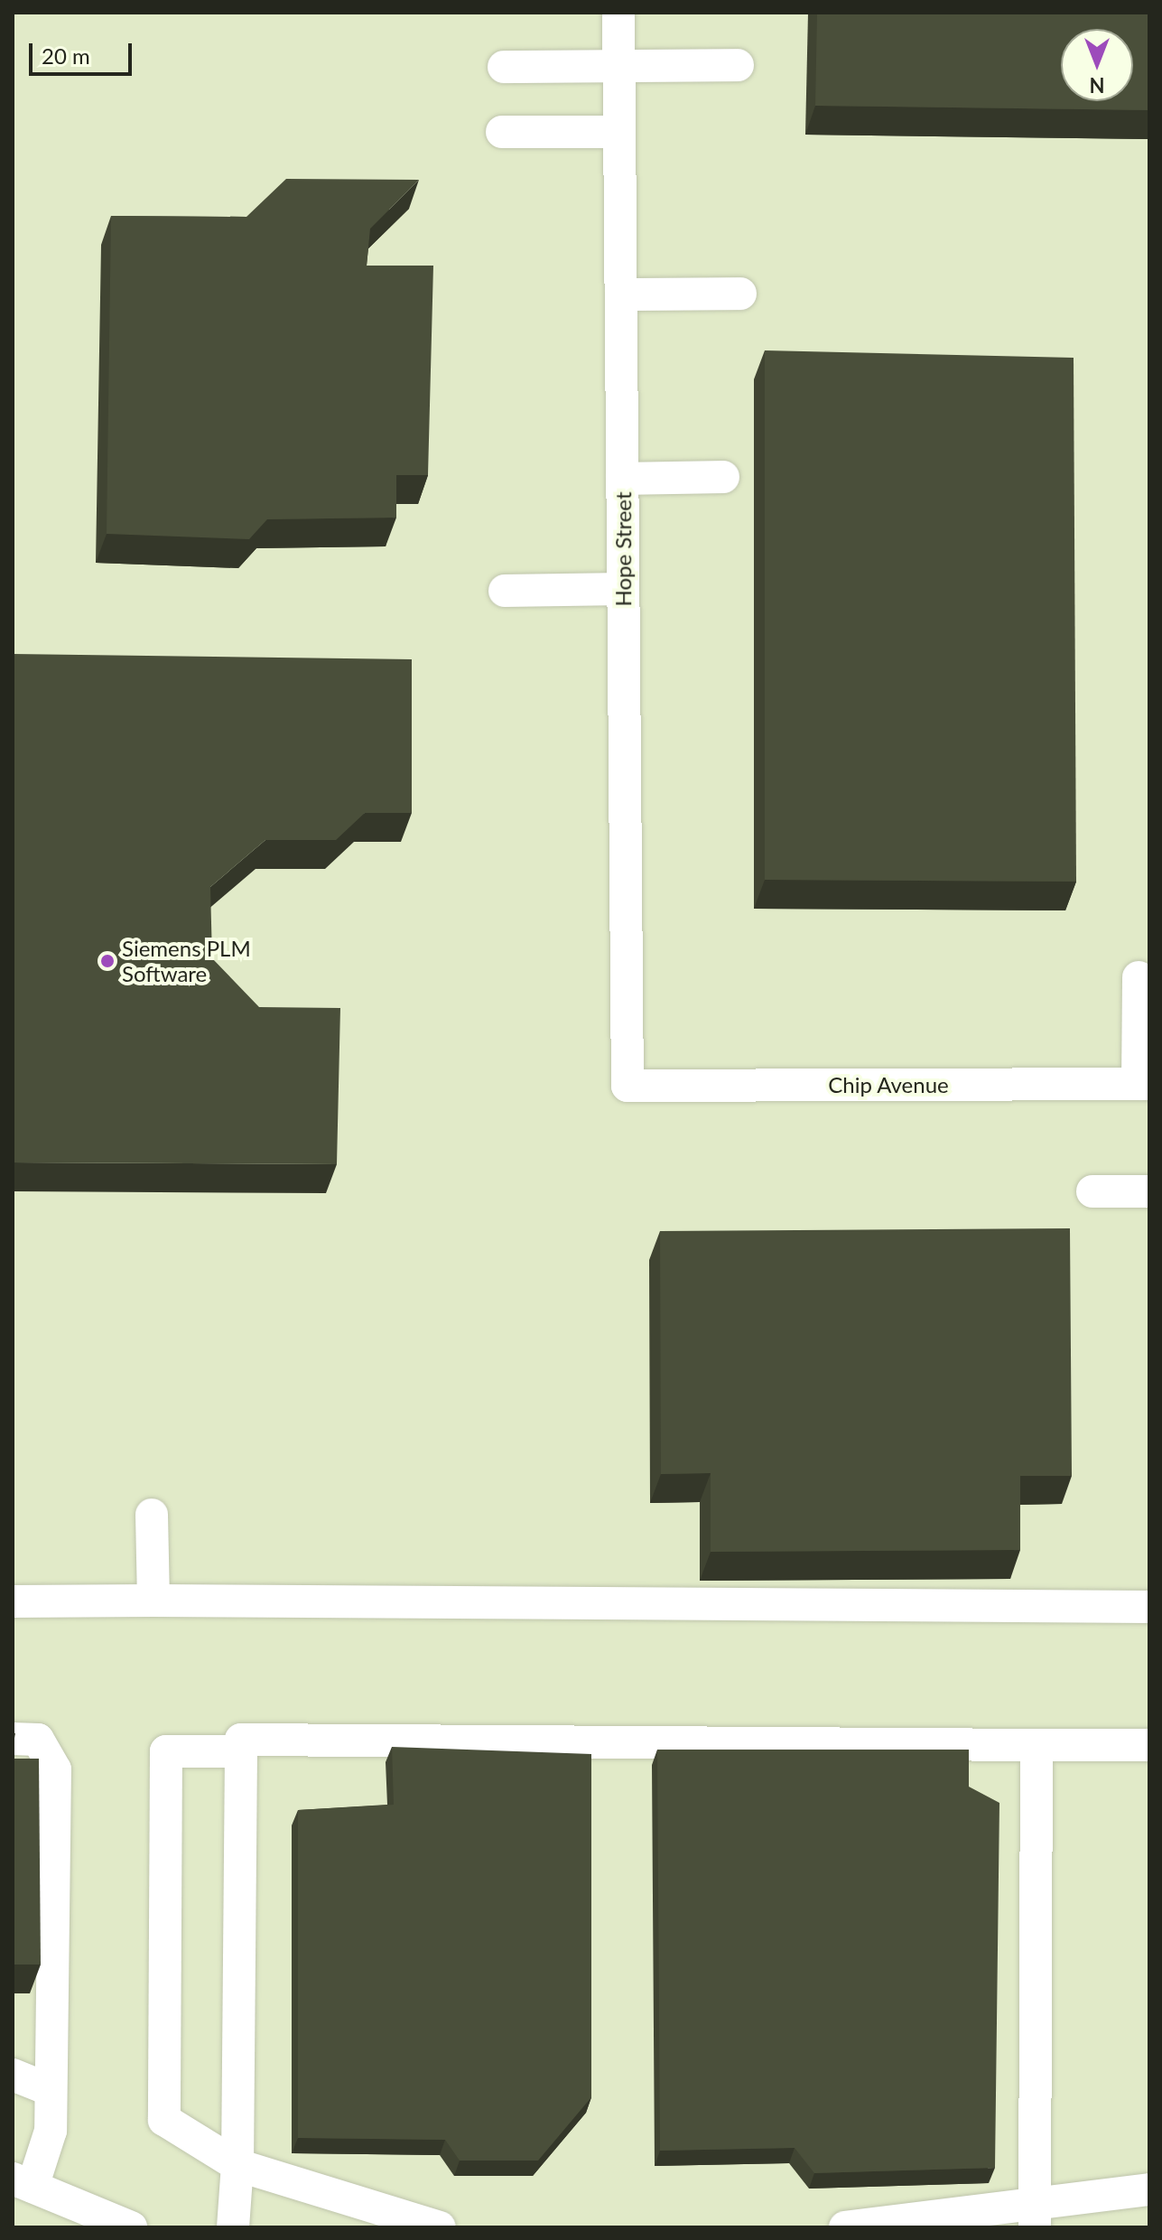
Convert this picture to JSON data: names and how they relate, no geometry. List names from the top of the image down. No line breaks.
{"streets":{"street":["Hope Street","Chip Avenue"]},"crossings":[["Hope Street","Chip Avenue"]],"places":["Siemens PLM Software"],"scale_bar":"20 m","north":"bottom"}
